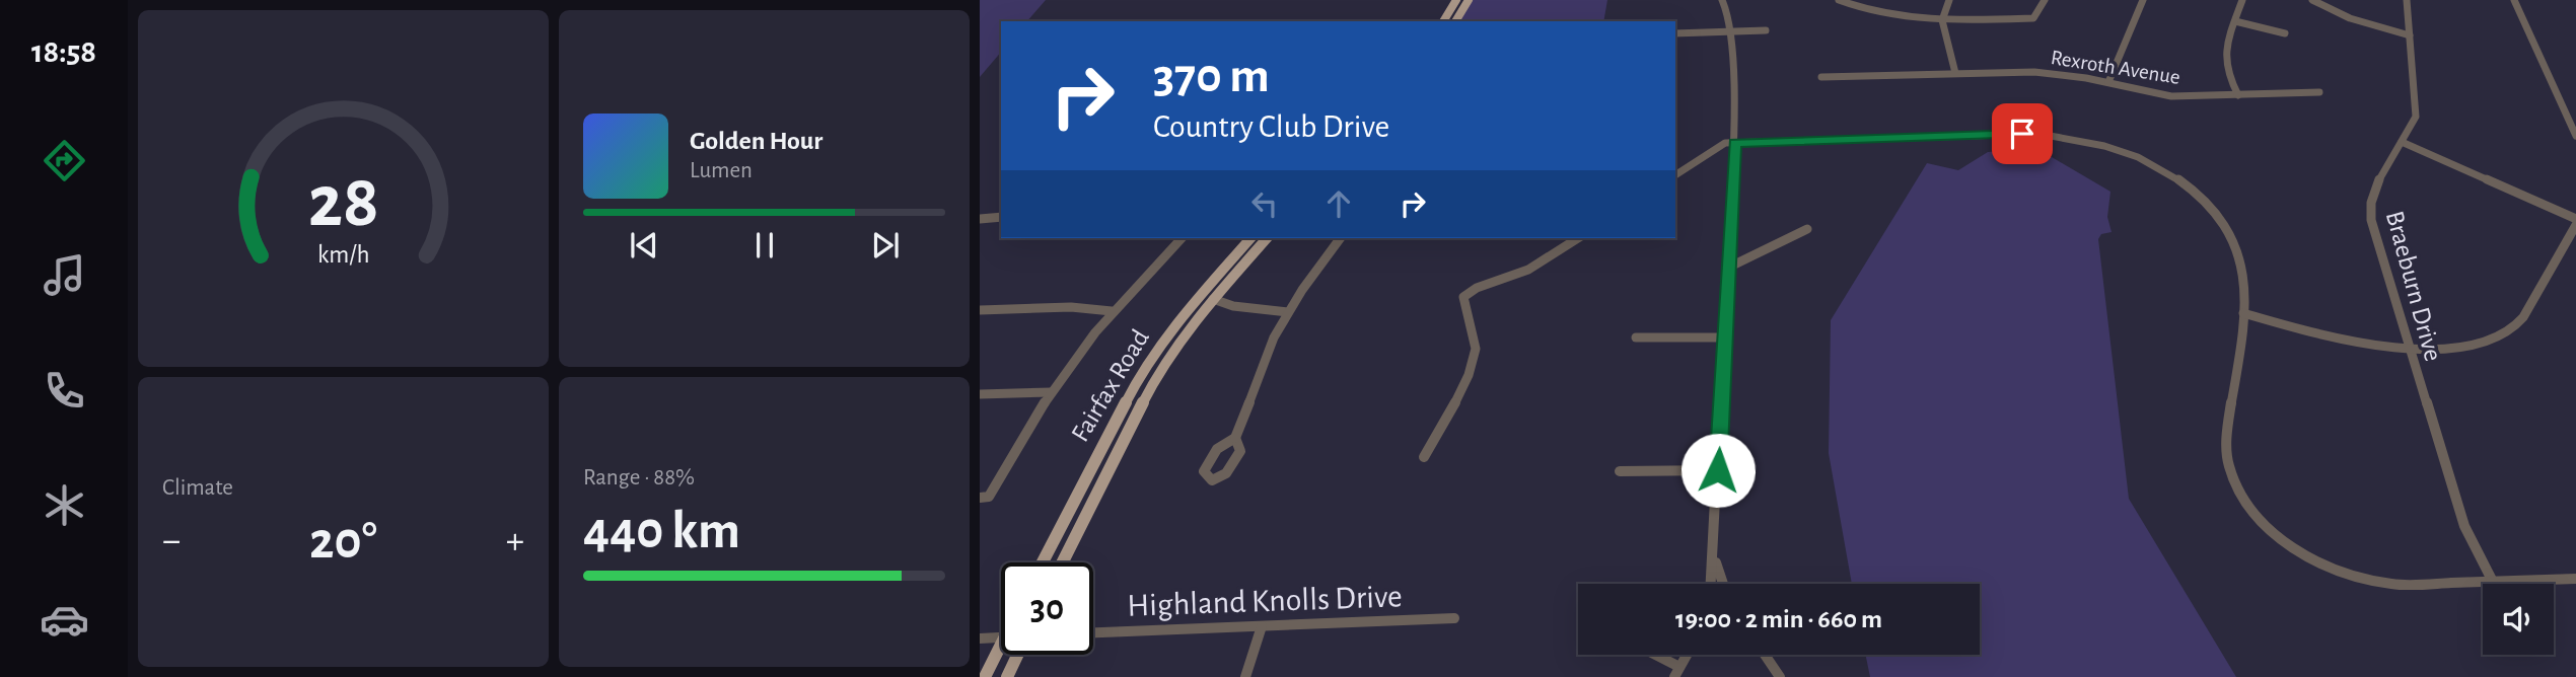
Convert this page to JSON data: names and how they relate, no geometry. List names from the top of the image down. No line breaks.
{"streets":{"main road":["Fairfax Road"],"street":["Rexroth Avenue","Braeburn Drive","Highland Knolls Drive"]},"page":{"tabs":"18:58","turn":["370 m","Country Club Drive"],"song":["Golden Hour","Lumen"],"tile":["Climate",["Range · 88%","440 km"]],"heat":["−","20°","+"],"limit":"30","trip":"19:00 · 2 min · 660 m","gauge":["28","km/h"]}}
